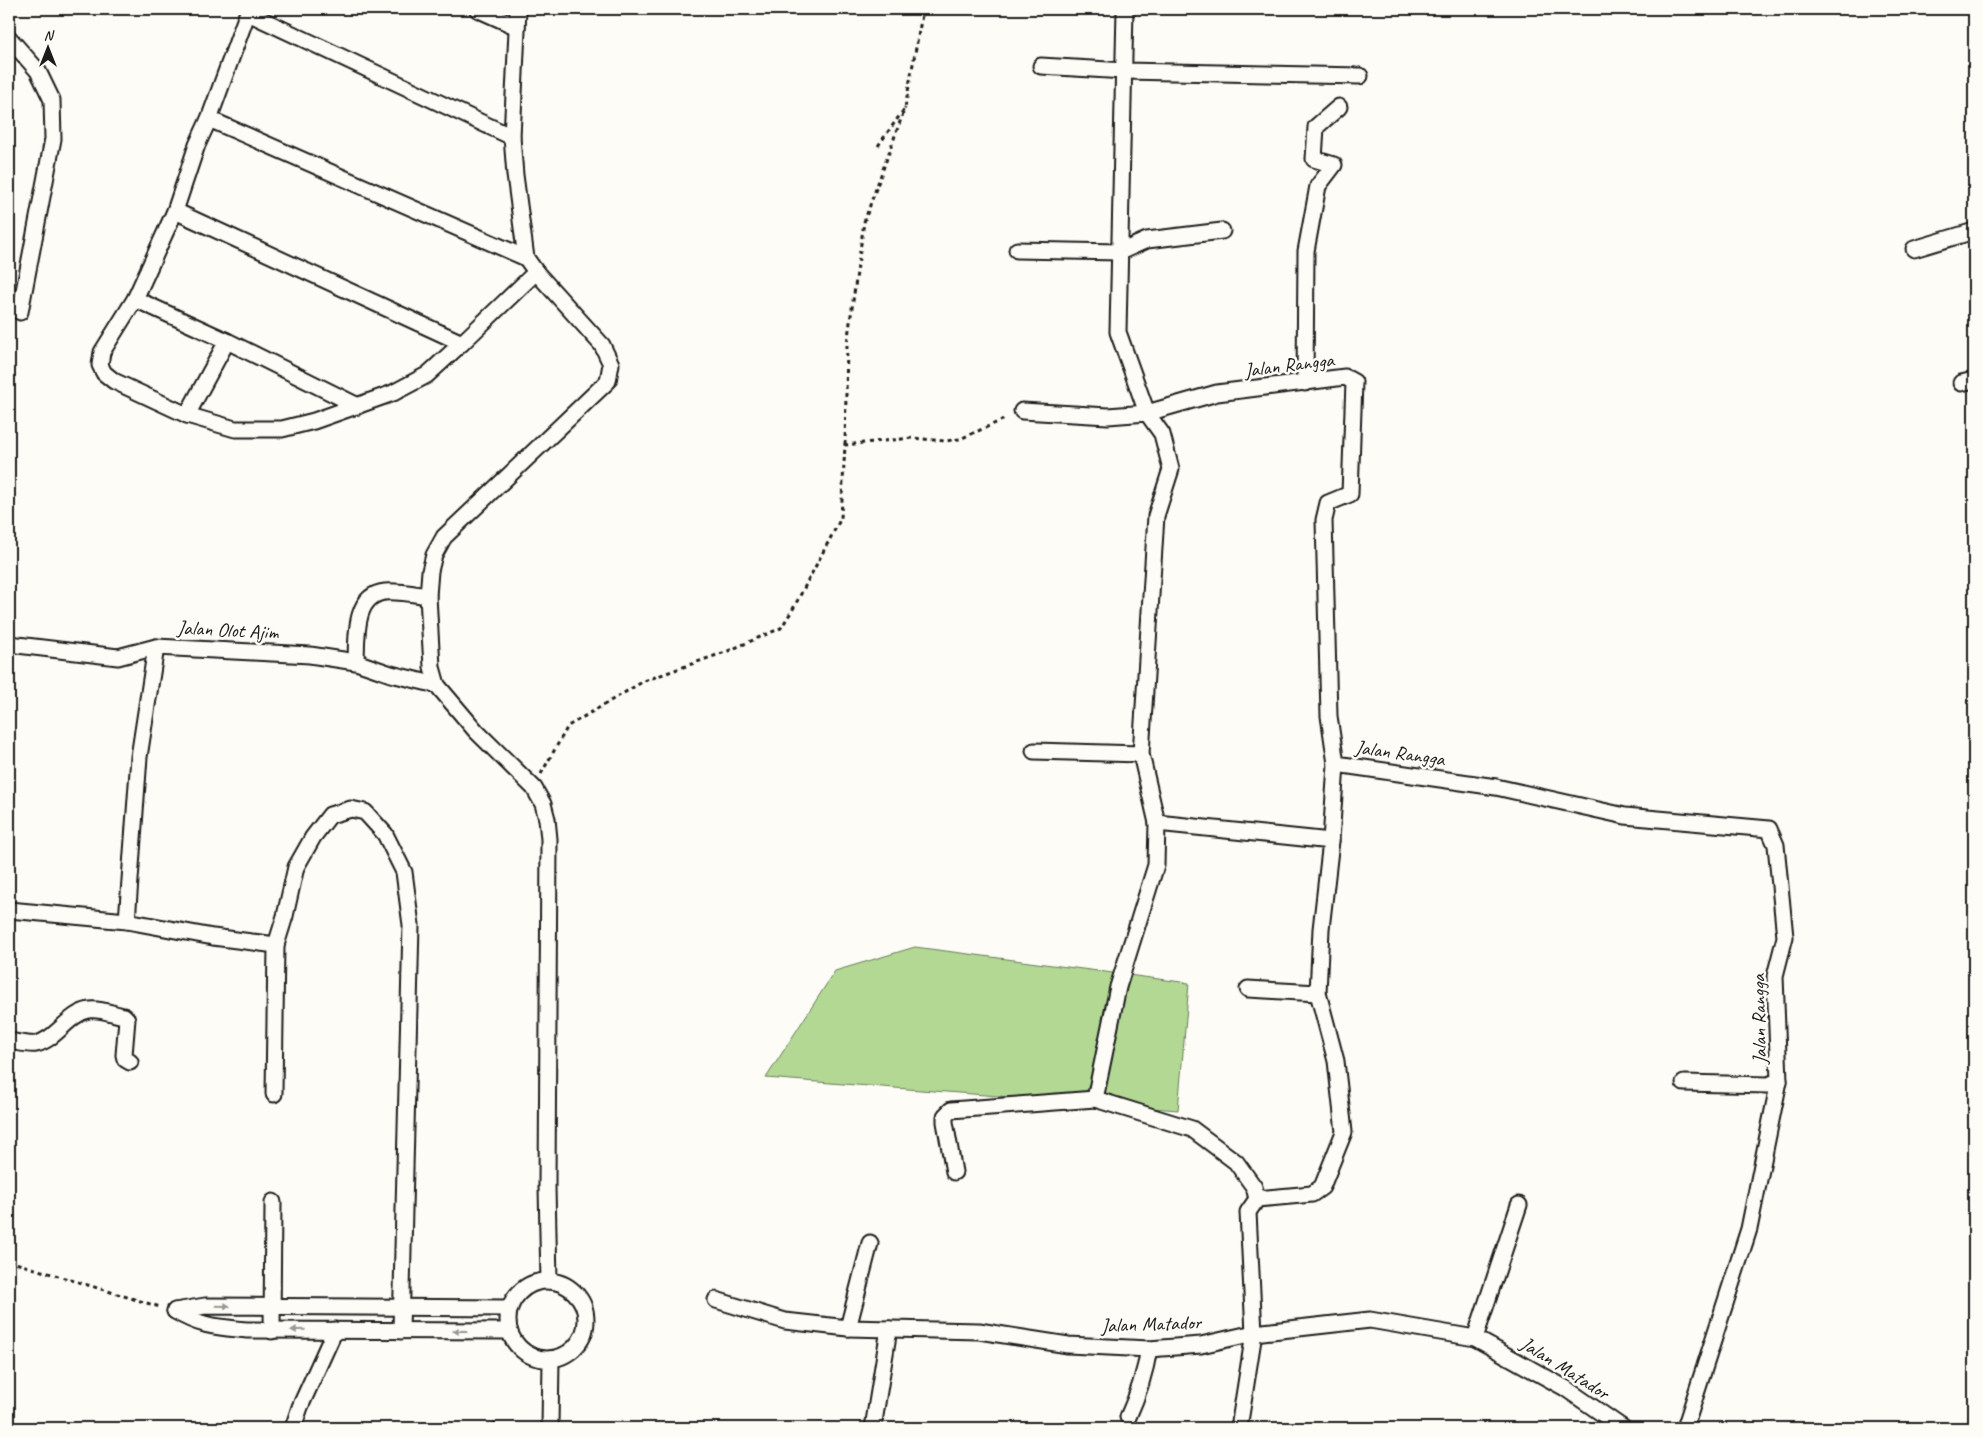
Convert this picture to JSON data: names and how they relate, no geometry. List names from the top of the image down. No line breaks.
{"streets":{"street":["Jalan Rangga","Jalan Olot Ajim","Jalan Matador"]},"north":"top"}
